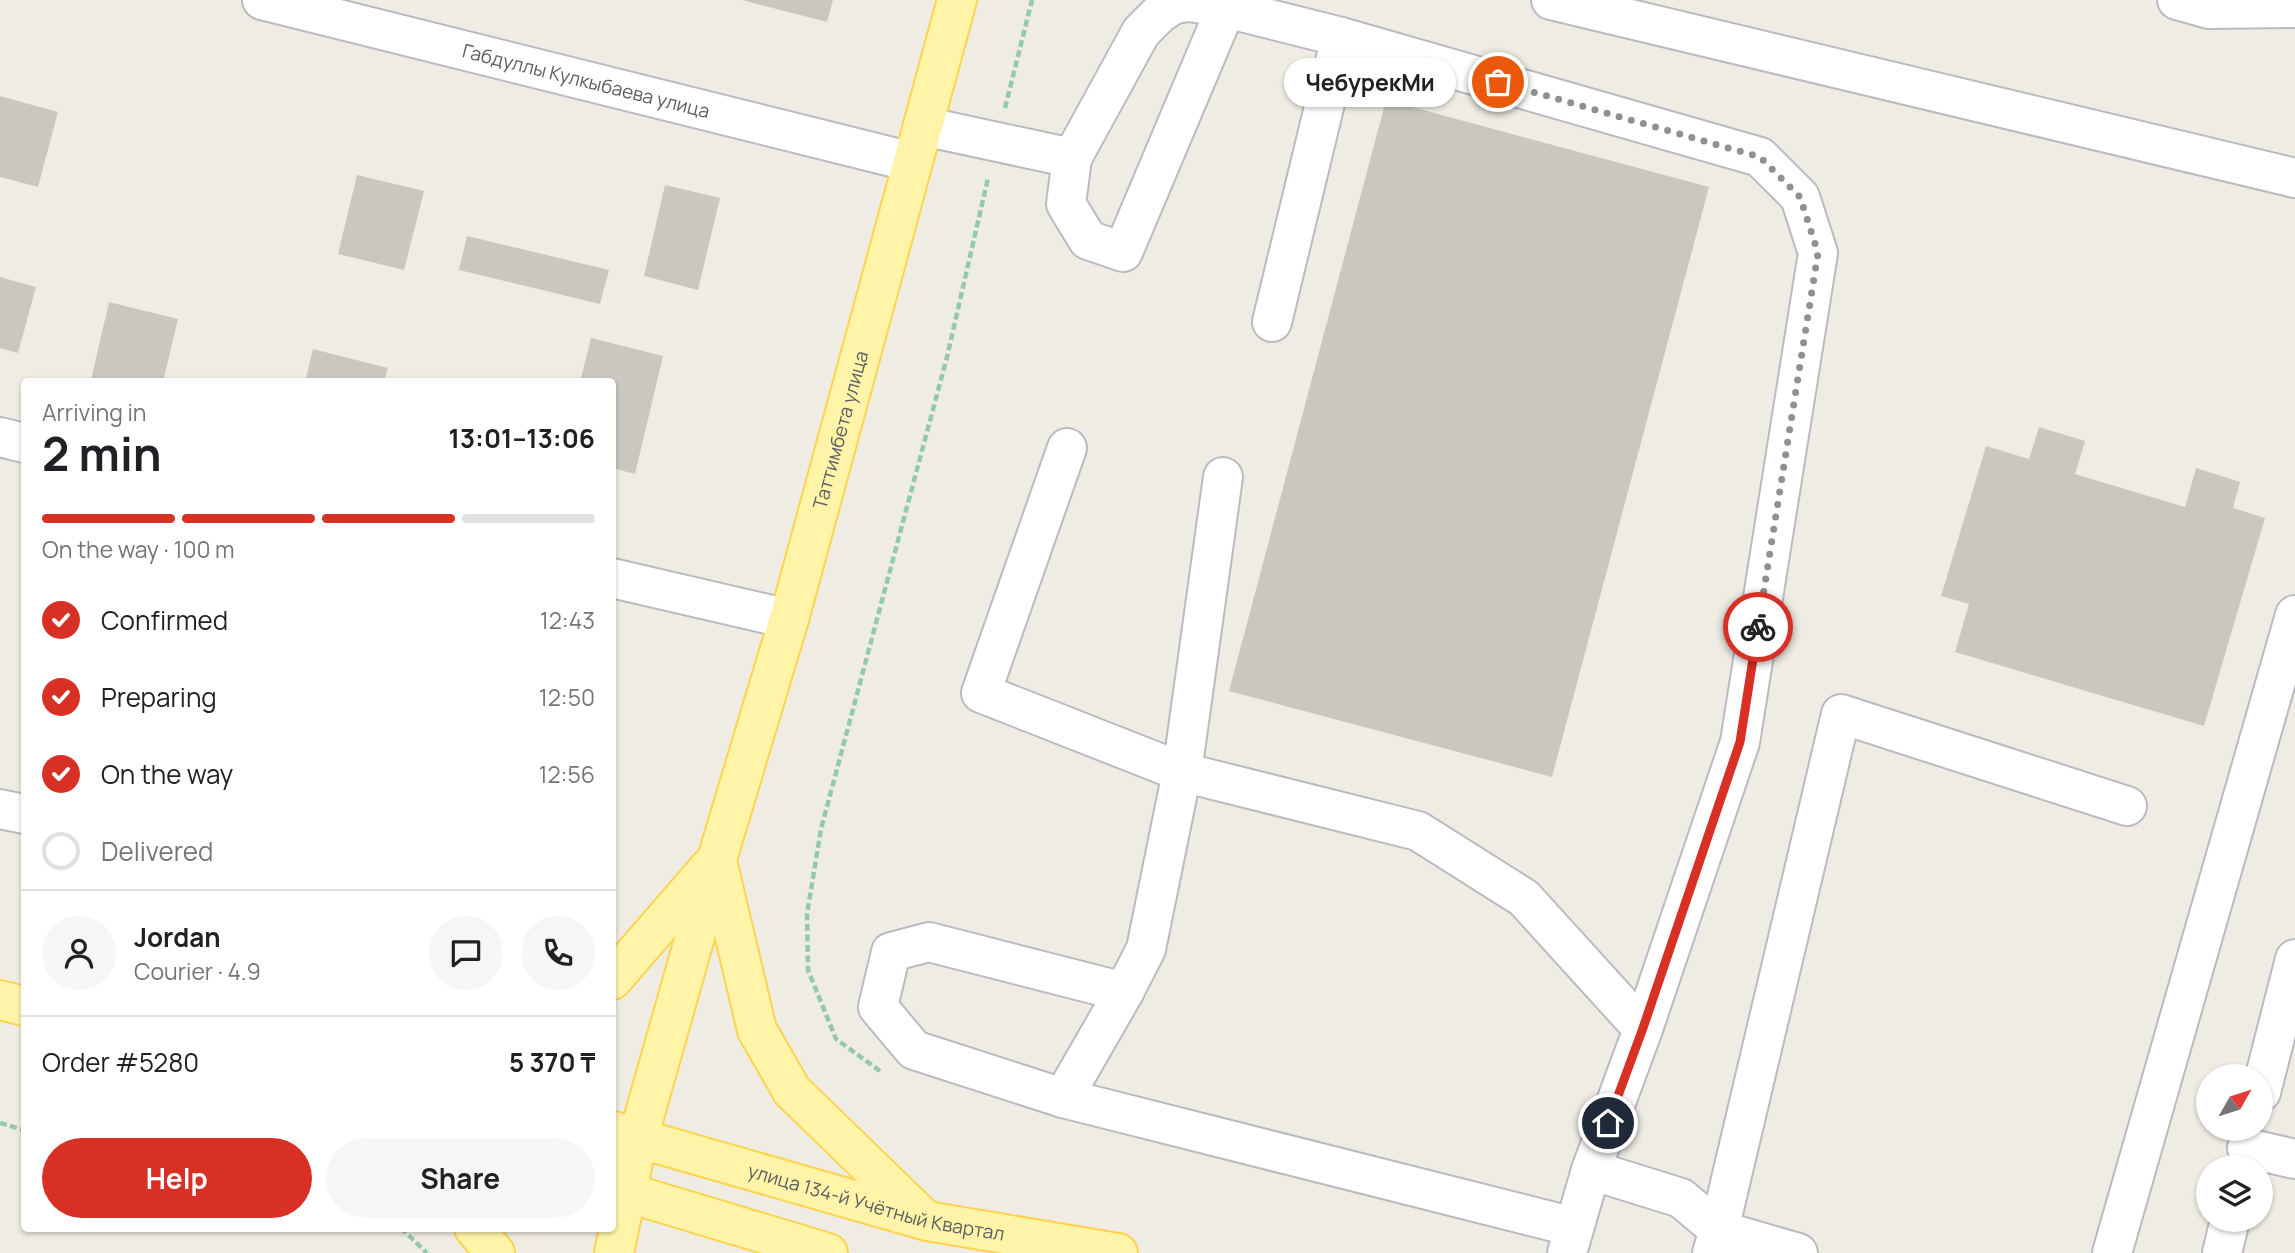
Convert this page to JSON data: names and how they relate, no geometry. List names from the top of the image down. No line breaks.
{"streets":{"main road":["Таттимбета улица","улица 134-й Учётный Квартал"],"street":["Габдуллы Кулкыбаева улица"]},"crossings":[["Габдуллы Кулкыбаева улица","Таттимбета улица"],["Таттимбета улица","улица 134-й Учётный Квартал"]],"places":["ЧебурекМи"],"north":"top right","page":{"bubble":"ЧебурекМи","heading":["2 min","Arriving in","13:01–13:06"],"panel":["Jordan","Courier · 4.9","Order #5280","5 370 ₸"],"bar":"On the way · 100 m","list":[["Confirmed","12:43"],["Preparing","12:50"],["On the way","12:56"],"Delivered"],"buttons":["Help","Share"]}}
